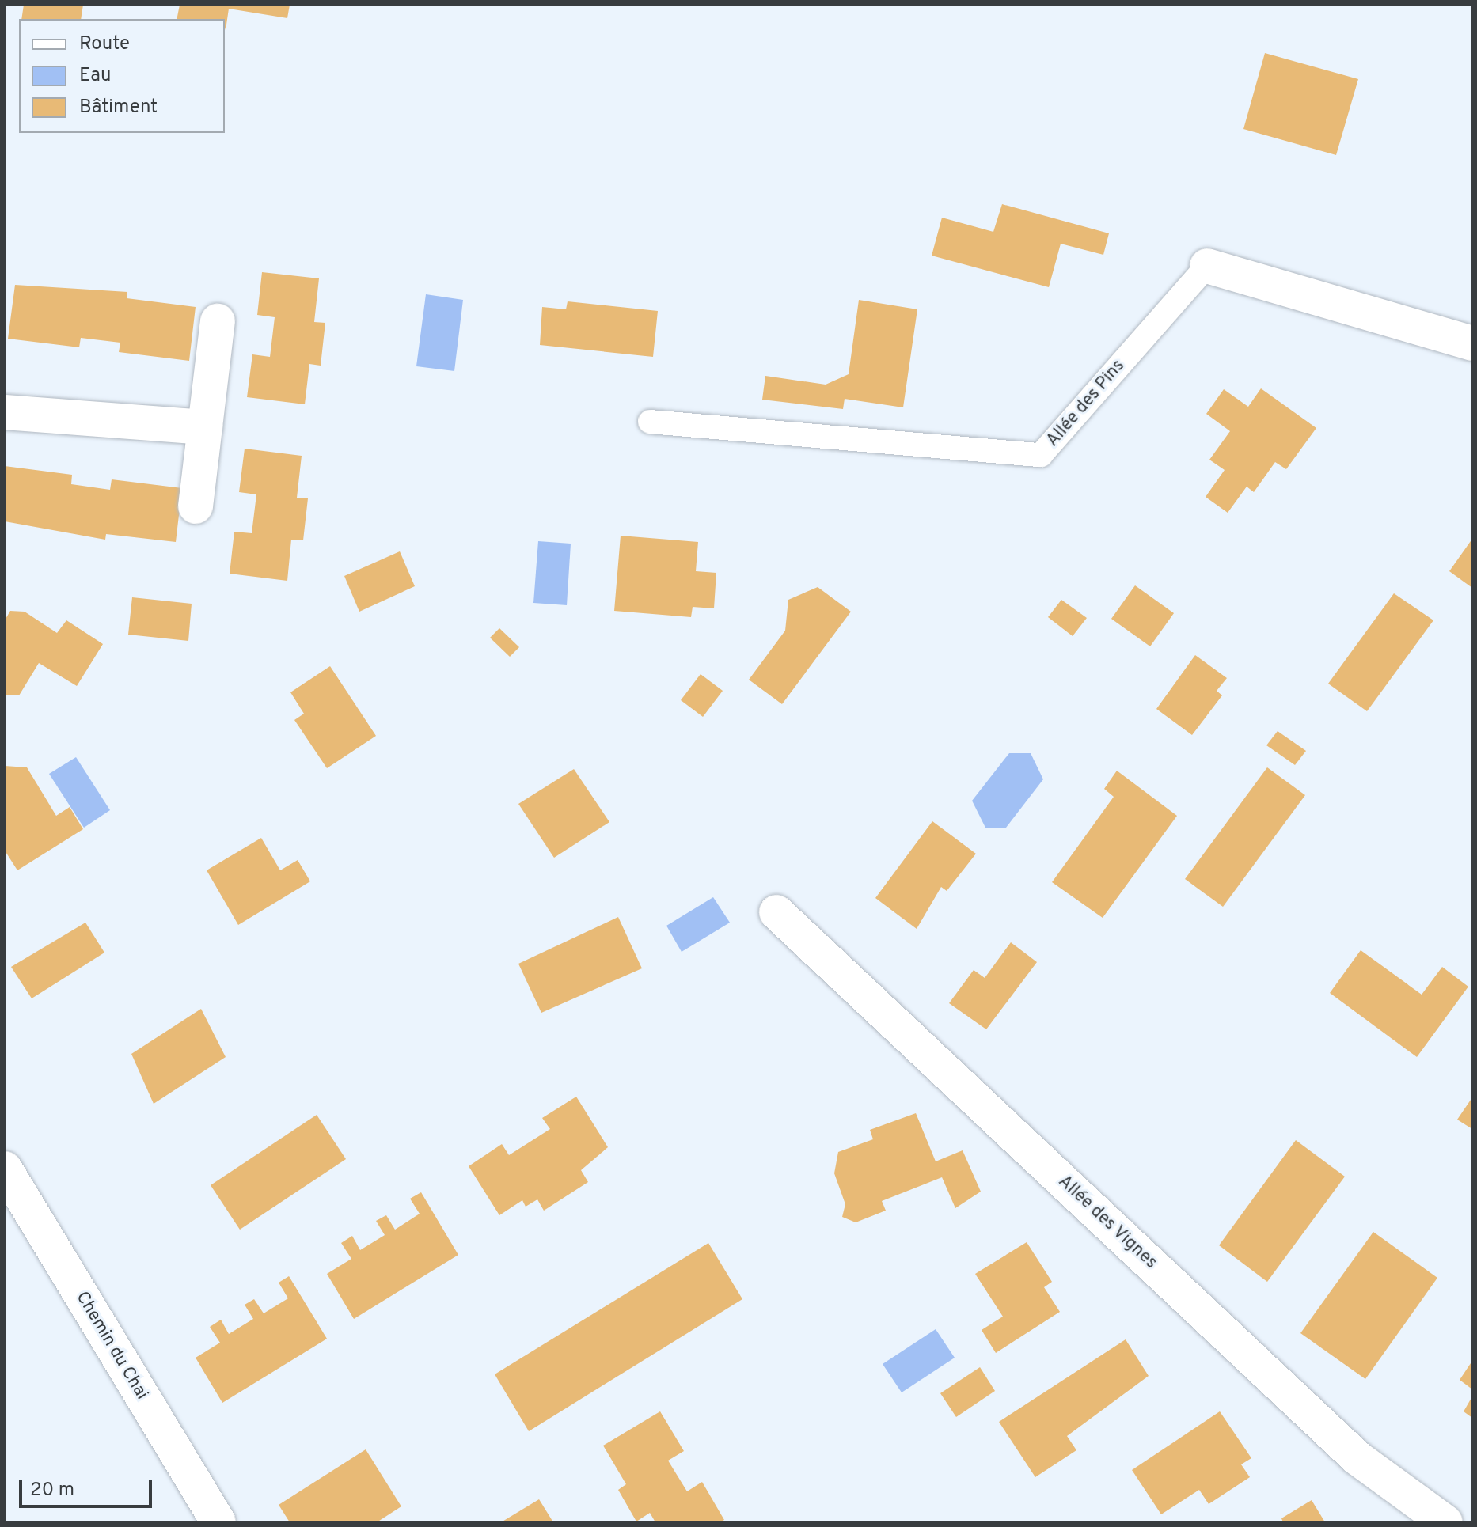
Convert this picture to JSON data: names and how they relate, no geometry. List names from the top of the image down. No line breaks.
{"streets":{"street":["Allée des Pins","Allée des Vignes","Chemin du Chai"]},"legend":["Route","Eau","Bâtiment"],"scale_bar":"20 m"}
